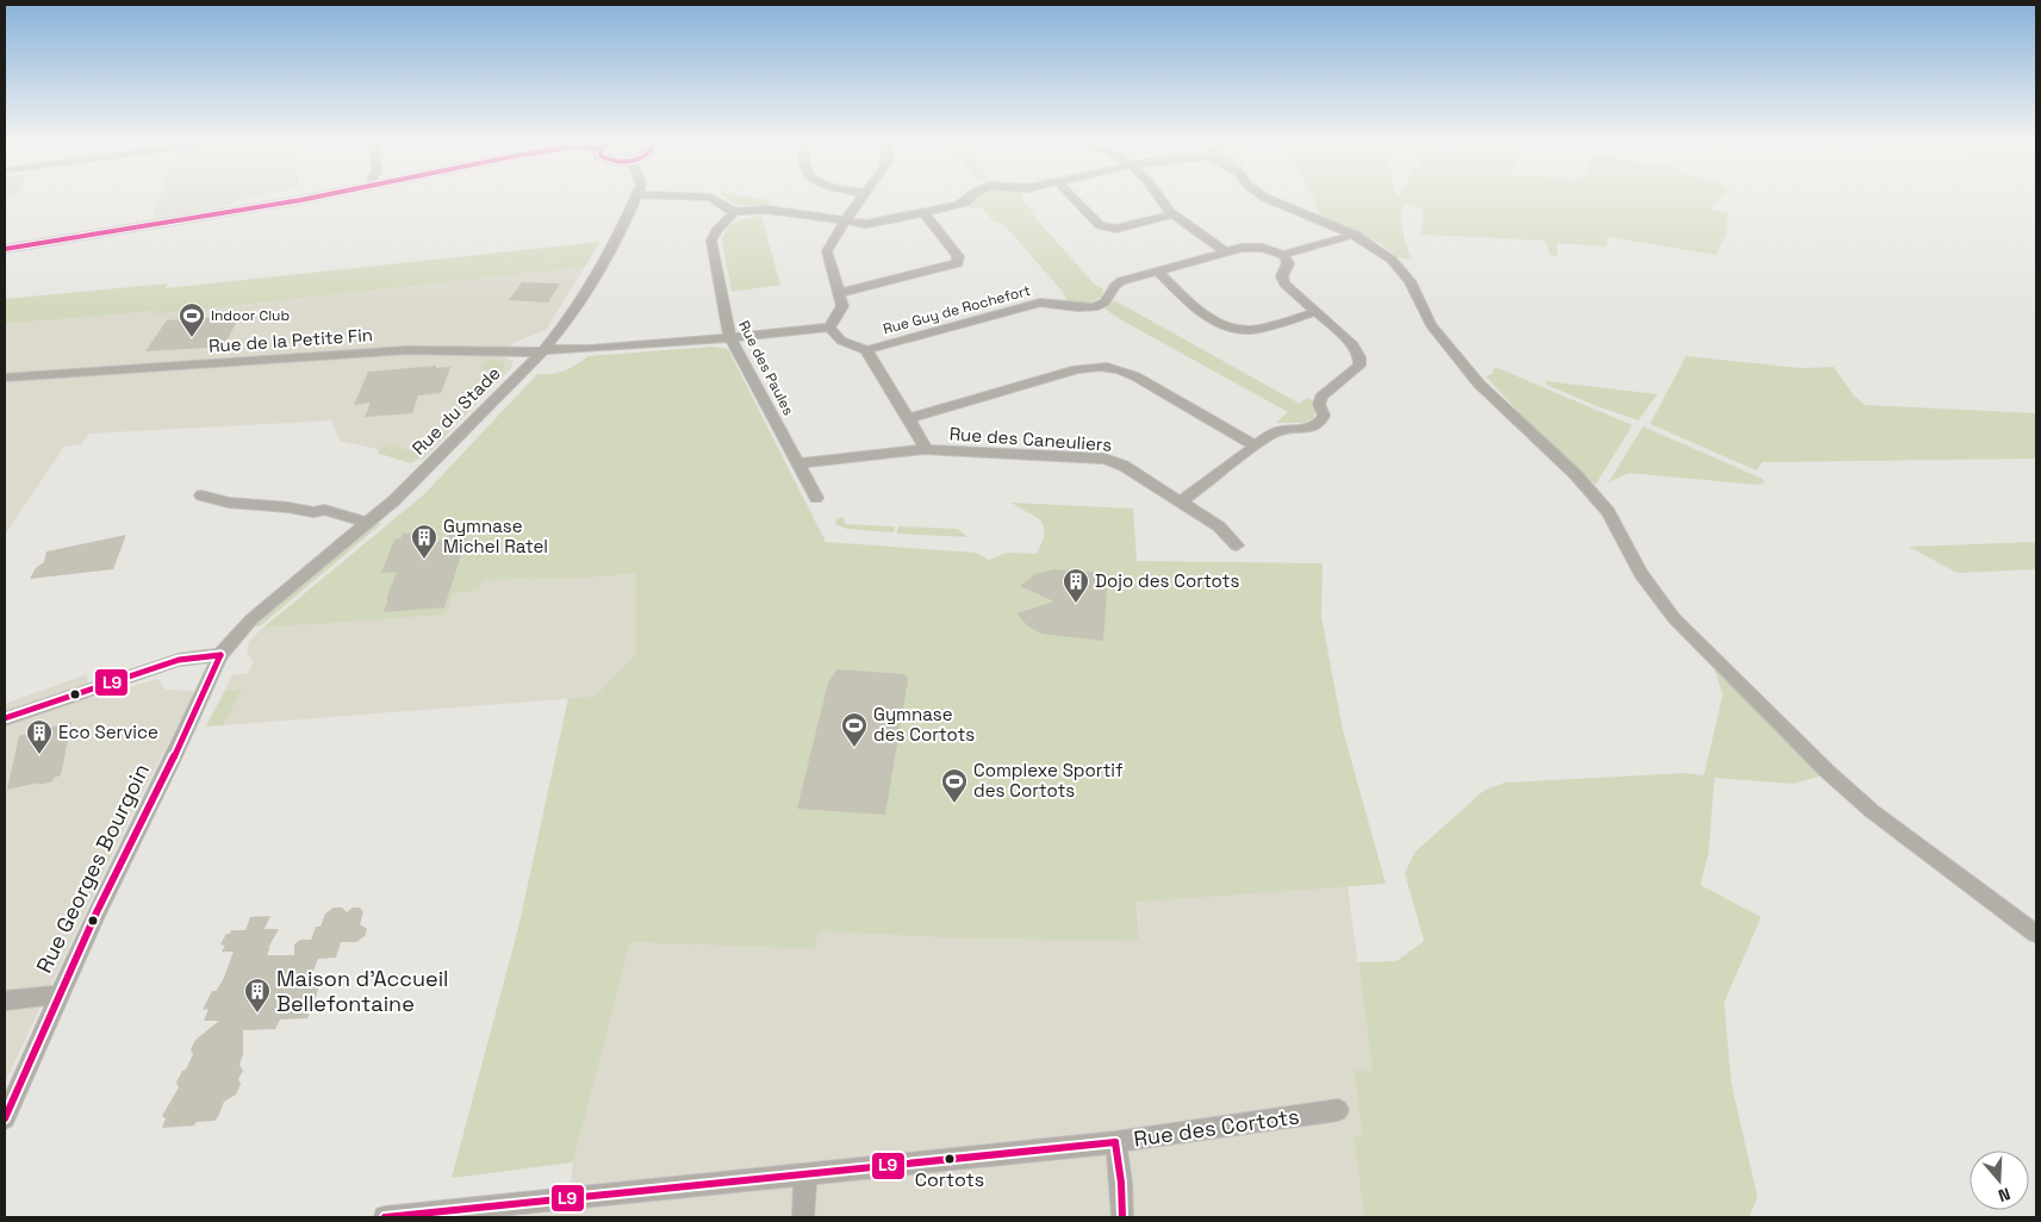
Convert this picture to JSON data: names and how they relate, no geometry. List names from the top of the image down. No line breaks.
{"streets":{"street":["Rue Guy de Rochefort","Rue de la Petite Fin","Rue des Paules","Rue du Stade","Rue des Caneuliers","Rue Georges Bourgoin","Rue des Cortots"]},"crossings":[["Rue de la Petite Fin","Rue des Paules"],["Rue de la Petite Fin","Rue du Stade"],["Rue des Paules","Rue des Caneuliers"],["Rue du Stade","Rue Georges Bourgoin"]],"places":{"sports":["Indoor Club","Gymnase des Cortots","Complexe Sportif des Cortots"],"building":["Gymnase Michel Ratel","Dojo des Cortots","Eco Service","Maison d'Accueil Bellefontaine"],"other":["Cortots"]},"lines":["transit line L9"],"north":"bottom"}
